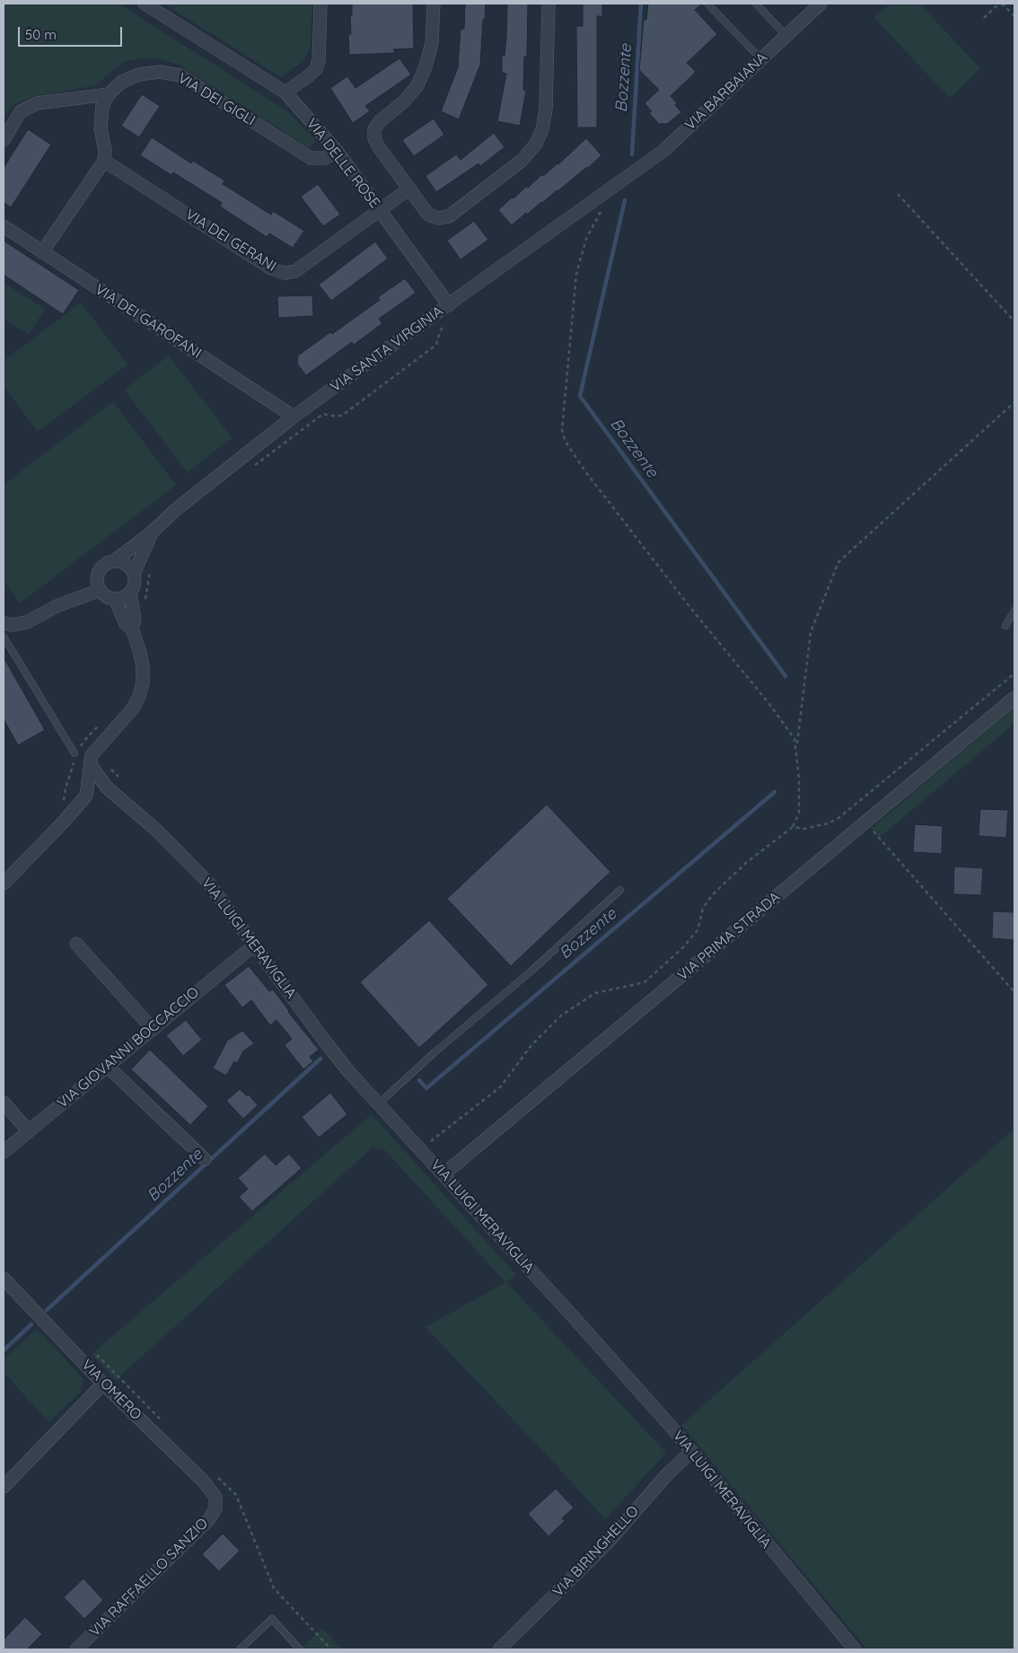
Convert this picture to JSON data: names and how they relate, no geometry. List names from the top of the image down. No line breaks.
{"streets":{"street":["VIA BARBAIANA","VIA DEI GIGLI","VIA DELLE ROSE","VIA DEI GERANI","VIA DEI GAROFANI","VIA SANTA VIRGINIA","VIA PRIMA STRADA","VIA LUIGI MERAVIGLIA","VIA GIOVANNI BOCCACCIO","VIA OMERO","VIA BIRINGHELLO","VIA RAFFAELLO SANZIO"]},"crossings":[["VIA BARBAIANA","VIA SANTA VIRGINIA"],["VIA DEI GIGLI","VIA DELLE ROSE"],["VIA DELLE ROSE","VIA DEI GERANI"],["VIA DELLE ROSE","VIA SANTA VIRGINIA"],["VIA DEI GAROFANI","VIA SANTA VIRGINIA"],["VIA PRIMA STRADA","VIA LUIGI MERAVIGLIA"],["VIA LUIGI MERAVIGLIA","VIA GIOVANNI BOCCACCIO"],["VIA LUIGI MERAVIGLIA","VIA BIRINGHELLO"],["VIA OMERO","VIA RAFFAELLO SANZIO"]],"water":["Bozzente"],"scale_bar":"50 m"}
